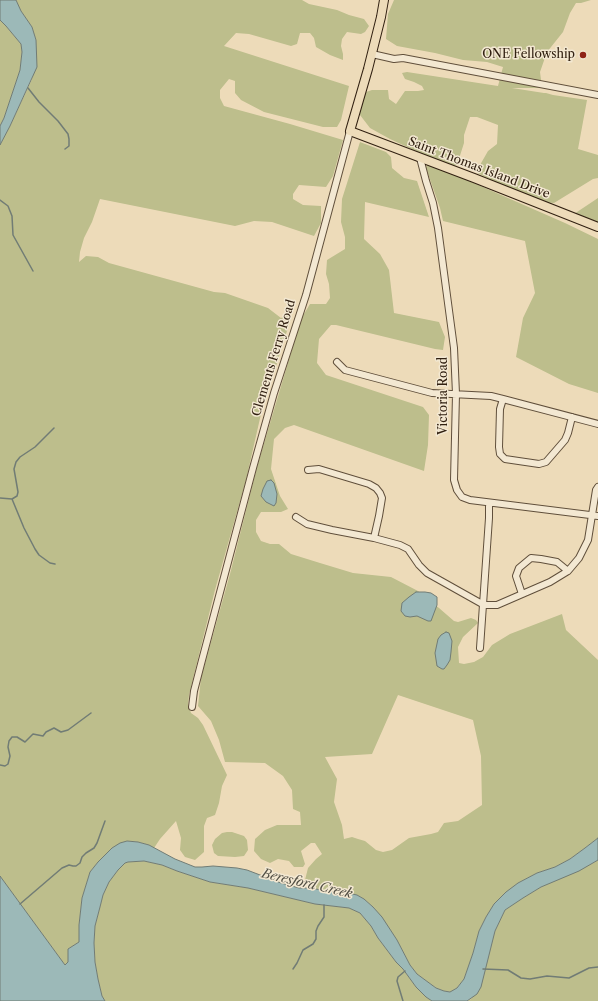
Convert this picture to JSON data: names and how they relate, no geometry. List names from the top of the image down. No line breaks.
{"streets":{"main road":["Saint Thomas Island Drive","Clements Ferry Road"],"street":["Victoria Road"]},"crossings":[["Saint Thomas Island Drive","Clements Ferry Road"],["Saint Thomas Island Drive","Victoria Road"]],"water":["Beresford Creek"],"places":["ONE Fellowship"]}
